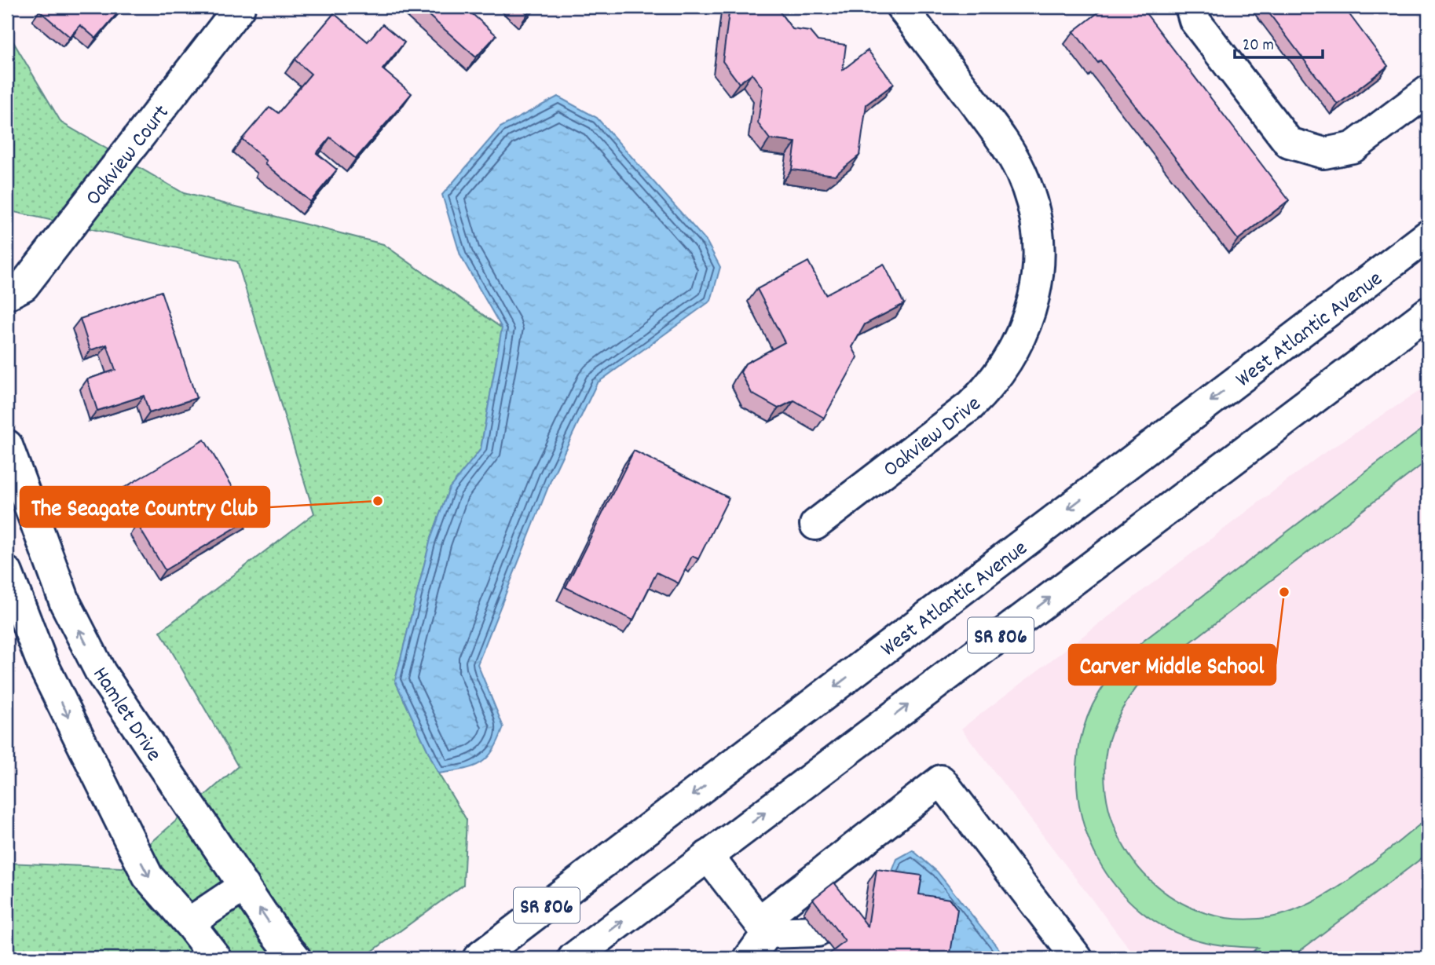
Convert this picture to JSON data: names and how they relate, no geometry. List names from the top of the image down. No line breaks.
{"streets":{"street":["Oakview Court","West Atlantic Avenue","Oakview Drive","SR 806","Hamlet Drive"]},"places":["The Seagate Country Club","Carver Middle School"],"scale_bar":"20 m"}
